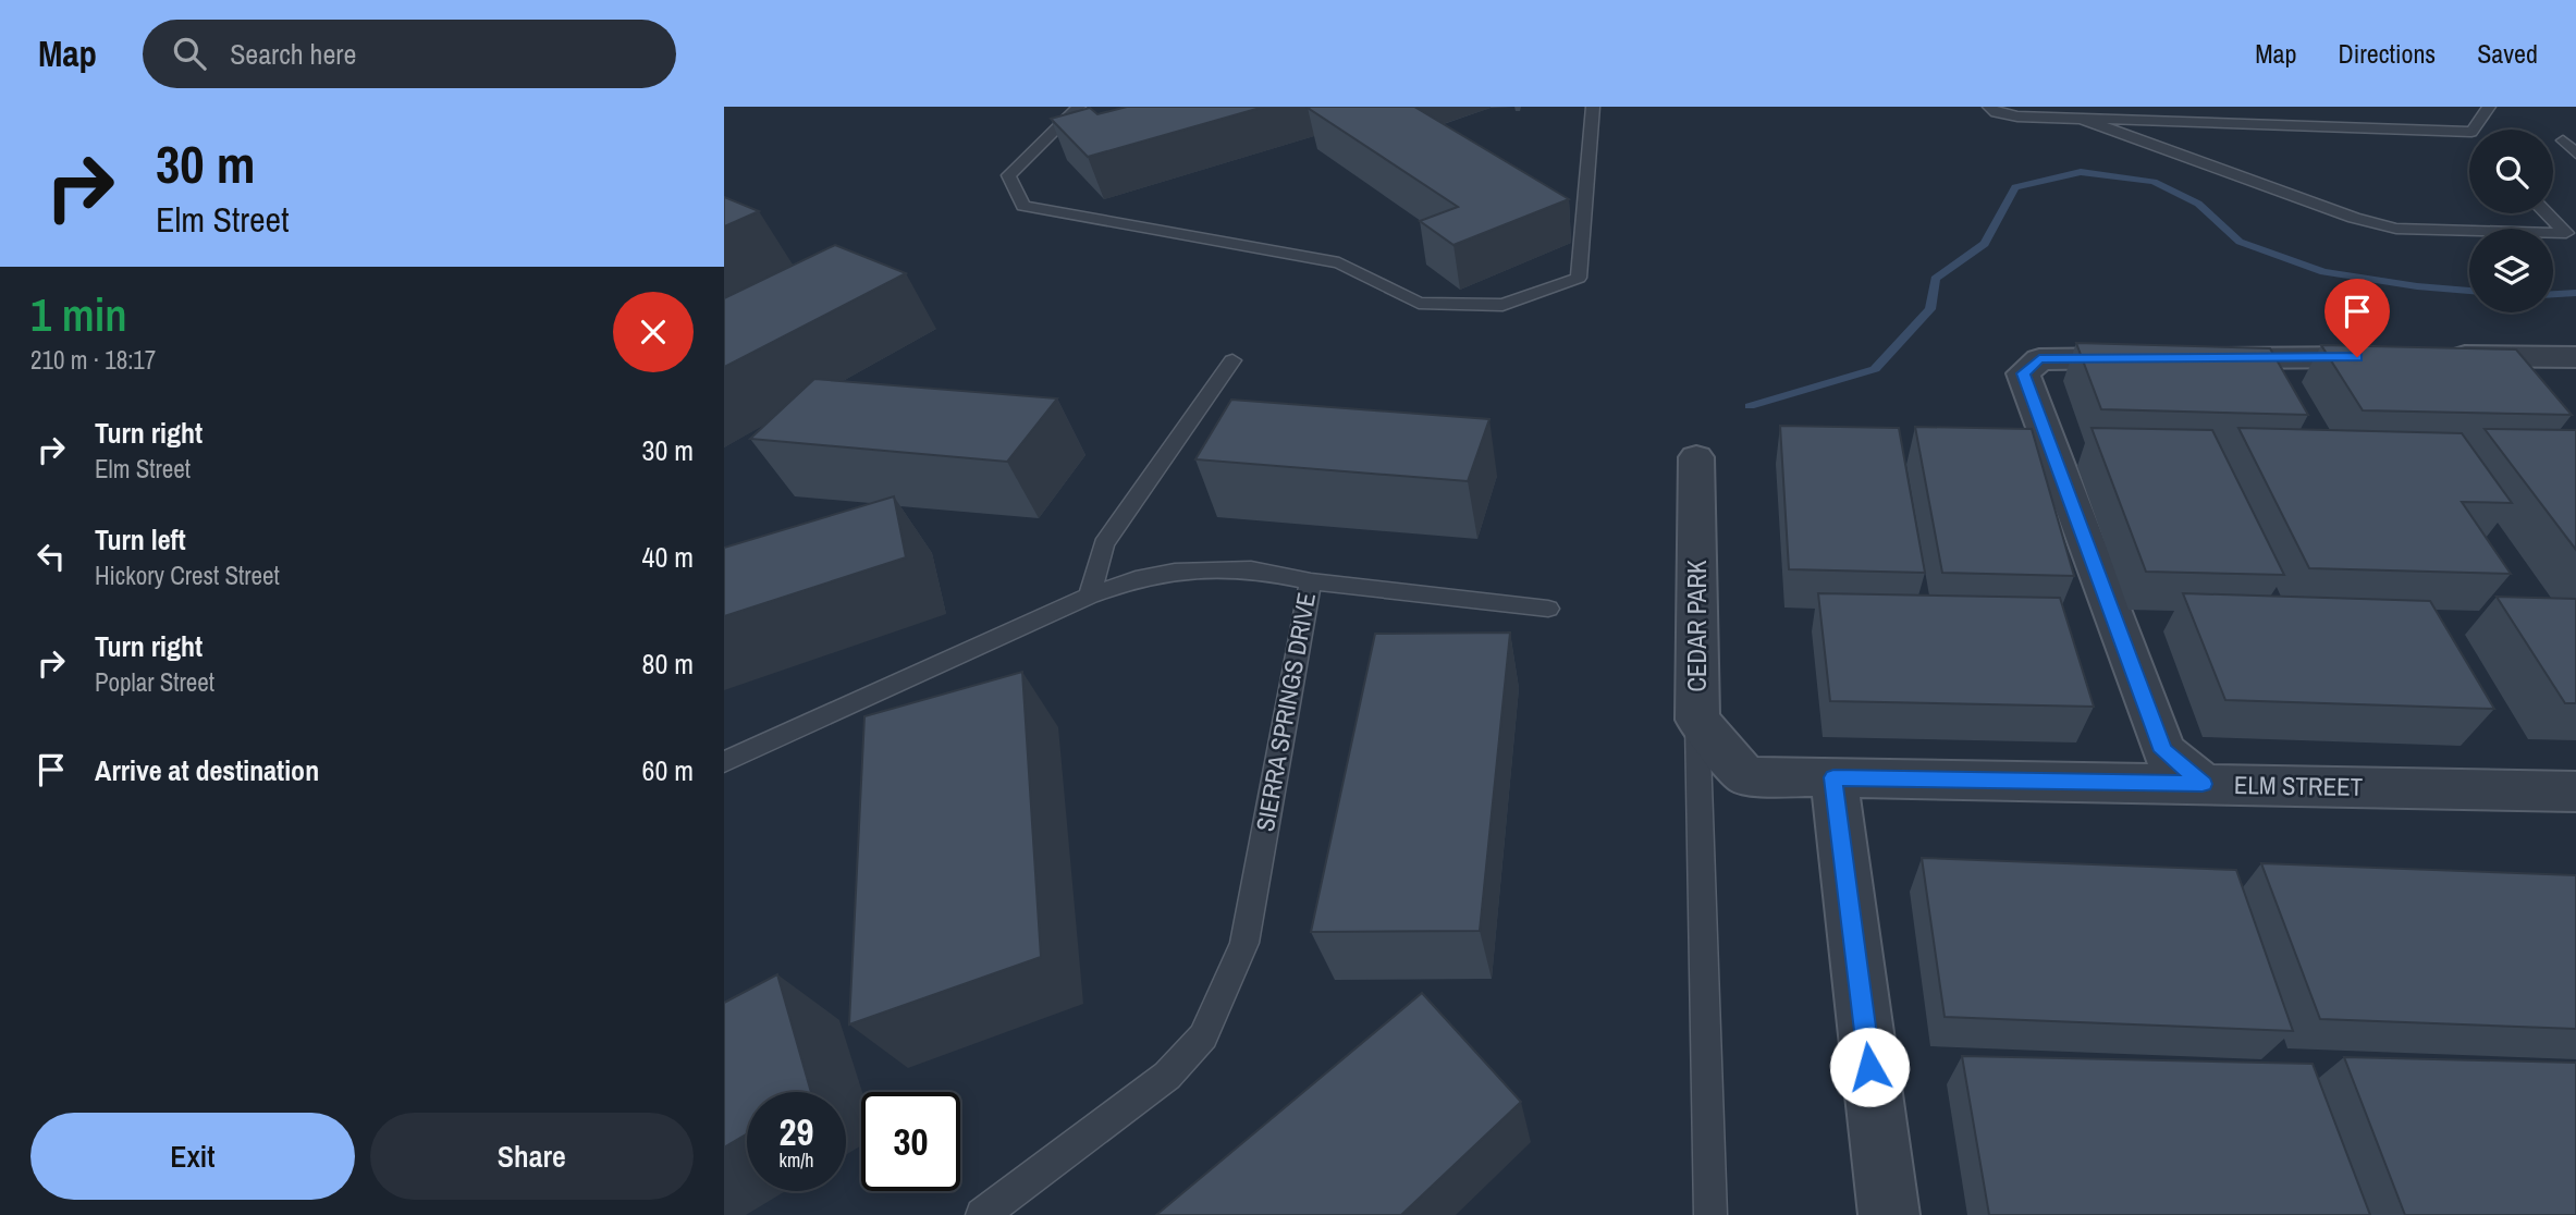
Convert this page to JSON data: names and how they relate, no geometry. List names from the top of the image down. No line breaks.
{"streets":{"street":["CEDAR PARK","ELM STREET"],"lane":["SIERRA SPRINGS DRIVE"]},"crossings":[["CEDAR PARK","ELM STREET"]],"page":{"header":"Map","search":"Search here","nav":["Map","Directions","Saved"],"turn":["30 m","Elm Street"],"heading":["1 min","210 m · 18:17"],"list":[{"name":"Turn right","note":"Elm Street","value":"30 m"},{"name":"Turn left","note":"Hickory Crest Street","value":"40 m"},{"name":"Turn right","note":"Poplar Street","value":"80 m"},{"name":"Arrive at destination","value":"60 m"}],"speed":"29 km/h","limit":"30","buttons":["Exit","Share"]}}
